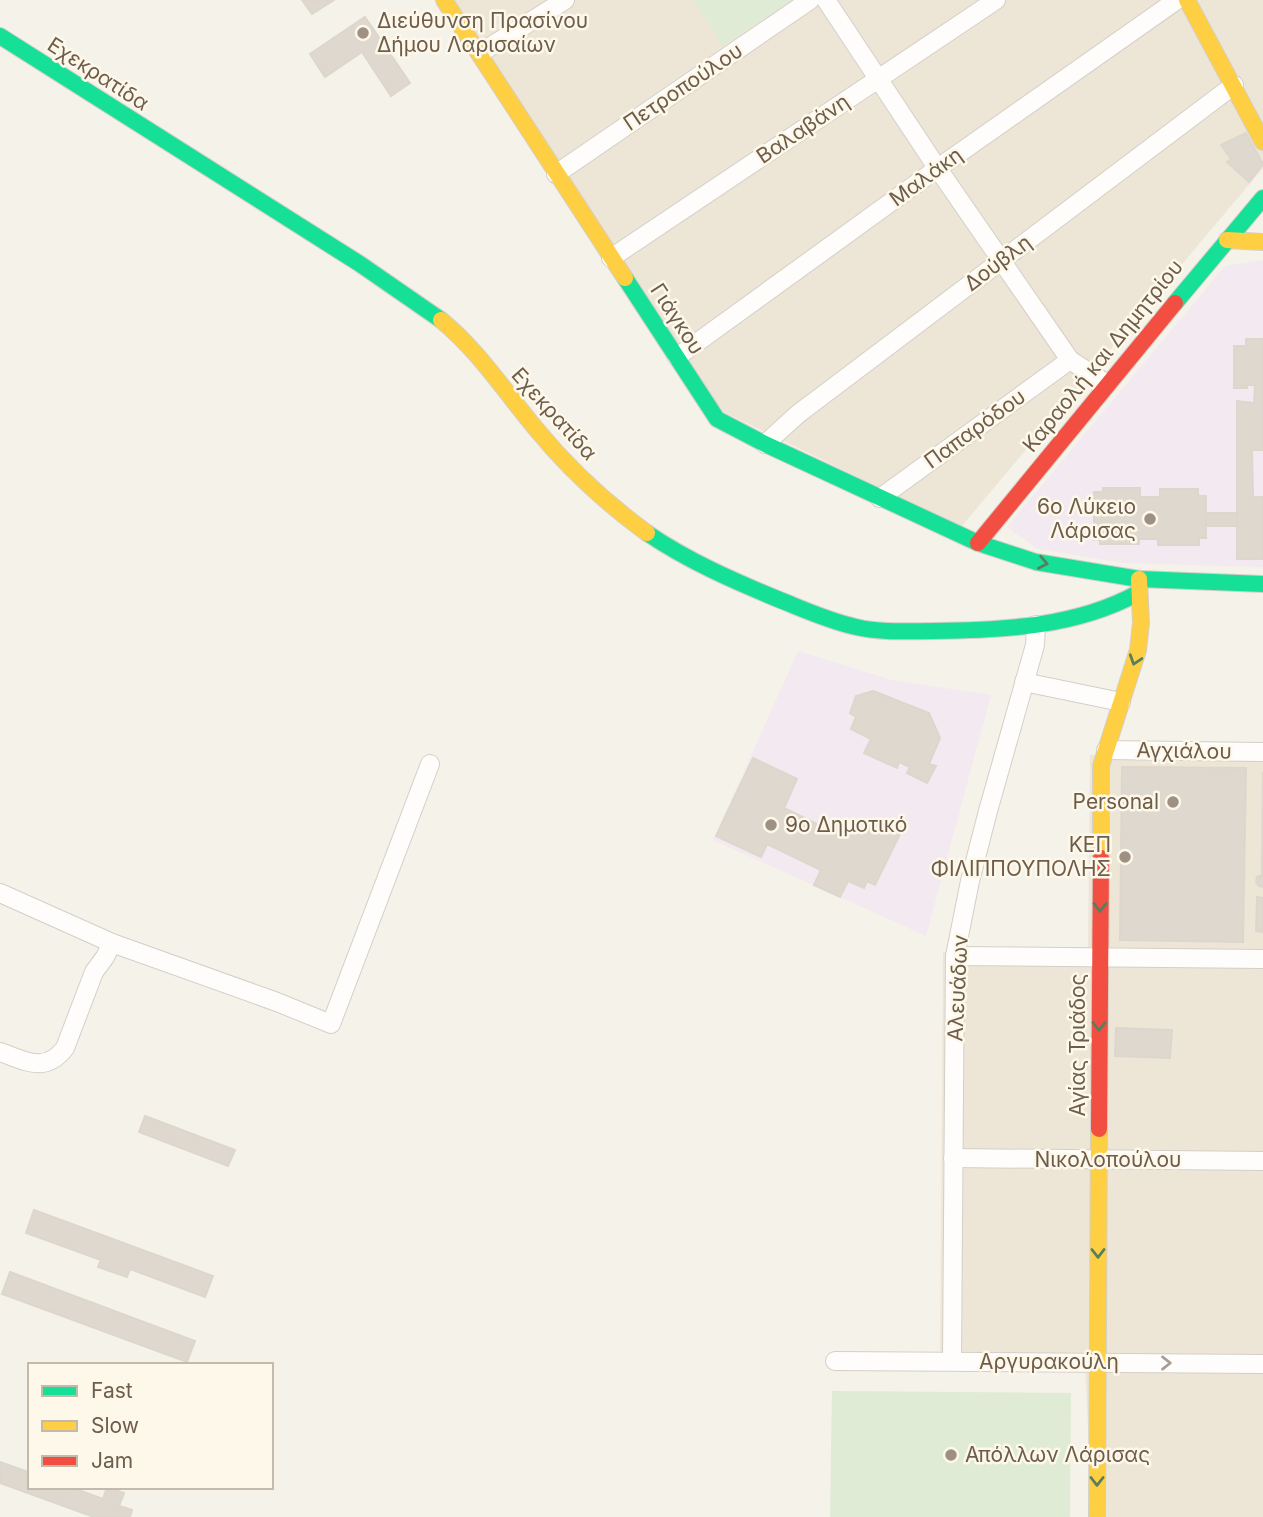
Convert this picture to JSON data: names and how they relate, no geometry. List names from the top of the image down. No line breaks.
{"streets":{"street":["Εχεκρατίδα","Πετροπούλου","Βαλαβάνη","Μαλάκη","Δούβλη","Γιάγκου","Καραολή και Δημητρίου","Παπαρόδου","Αγχιάλου","Αλευάδων","Αγίας Τριάδος","Νικολοπούλου","Αργυρακούλη"]},"crossings":[["Εχεκρατίδα","Γιάγκου"],["Εχεκρατίδα","Αλευάδων"],["Εχεκρατίδα","Αγίας Τριάδος"],["Πετροπούλου","Γιάγκου"],["Βαλαβάνη","Γιάγκου"],["Μαλάκη","Γιάγκου"],["Δούβλη","Γιάγκου"],["Γιάγκου","Καραολή και Δημητρίου"],["Γιάγκου","Παπαρόδου"],["Γιάγκου","Αγίας Τριάδος"],["Αγχιάλου","Αγίας Τριάδος"],["Αλευάδων","Νικολοπούλου"],["Αλευάδων","Αργυρακούλη"],["Αγίας Τριάδος","Νικολοπούλου"],["Αγίας Τριάδος","Αργυρακούλη"]],"one_way":["Αγίας Τριάδος","Αργυρακούλη"],"places":["Διεύθυνση Πρασίνου Δήμου Λαρισαίων","6ο Λύκειο Λάρισας","Personal","9ο Δημοτικό","ΚΕΠ ΦΙΛΙΠΠΟΥΠΟΛΗΣ","Απόλλων Λάρισας"],"legend":["Fast","Slow","Jam"]}
